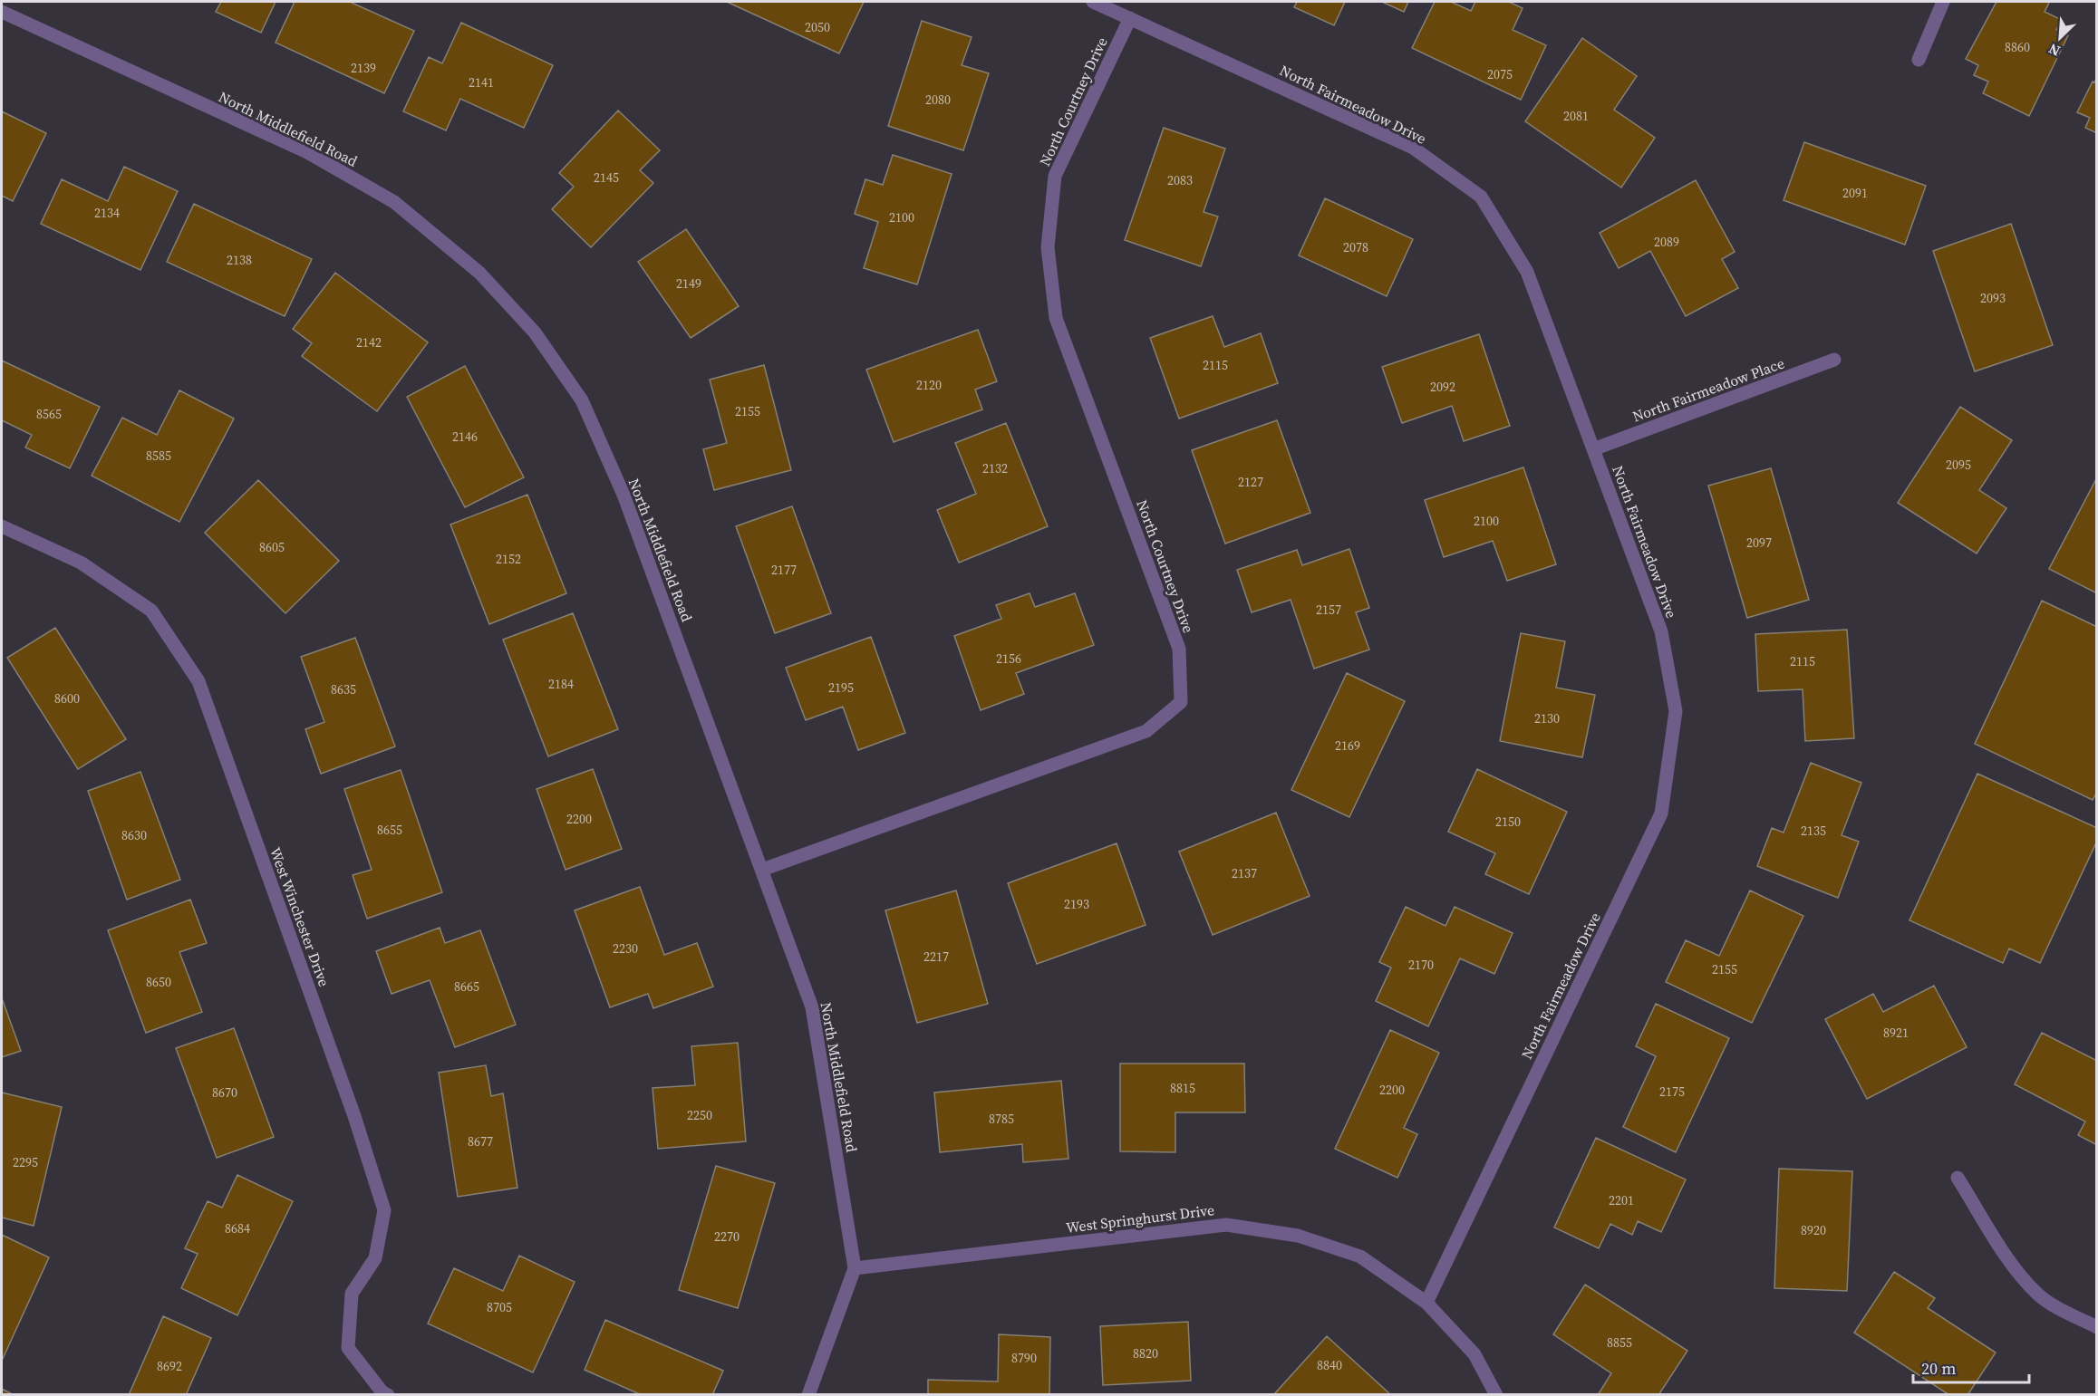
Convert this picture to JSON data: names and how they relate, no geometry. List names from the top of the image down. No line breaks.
{"streets":{"street":["North Courtney Drive","North Fairmeadow Drive","North Middlefield Road","North Fairmeadow Place","West Winchester Drive","West Springhurst Drive"]},"crossings":[["North Courtney Drive","North Fairmeadow Drive"],["North Courtney Drive","North Middlefield Road"],["North Fairmeadow Drive","North Fairmeadow Place"],["North Fairmeadow Drive","West Springhurst Drive"],["North Middlefield Road","West Springhurst Drive"]],"house_numbers":["2050","8860","2139","2075","2141","2080","2081","2145","2083","2091","2134","2100","2089","2078","2138","2149","2093","2142","2115","2120","2092","2155","8565","2146","8585","2095","2132","2127","2100","2097","8605","2152","2177","2157","2156","2115","2184","2195","8635","8600","2130","2169","2200","2150","8655","2135","8630","2137","2193","2230","2217","2170","2155","8650","8665","8921","8815","2200","2175","8670","2250","8785","8677","2295","2201","8684","8920","2270","8705","8855","8820","8790","8840","8692"],"scale_bar":"20 m","north":"bottom left"}
